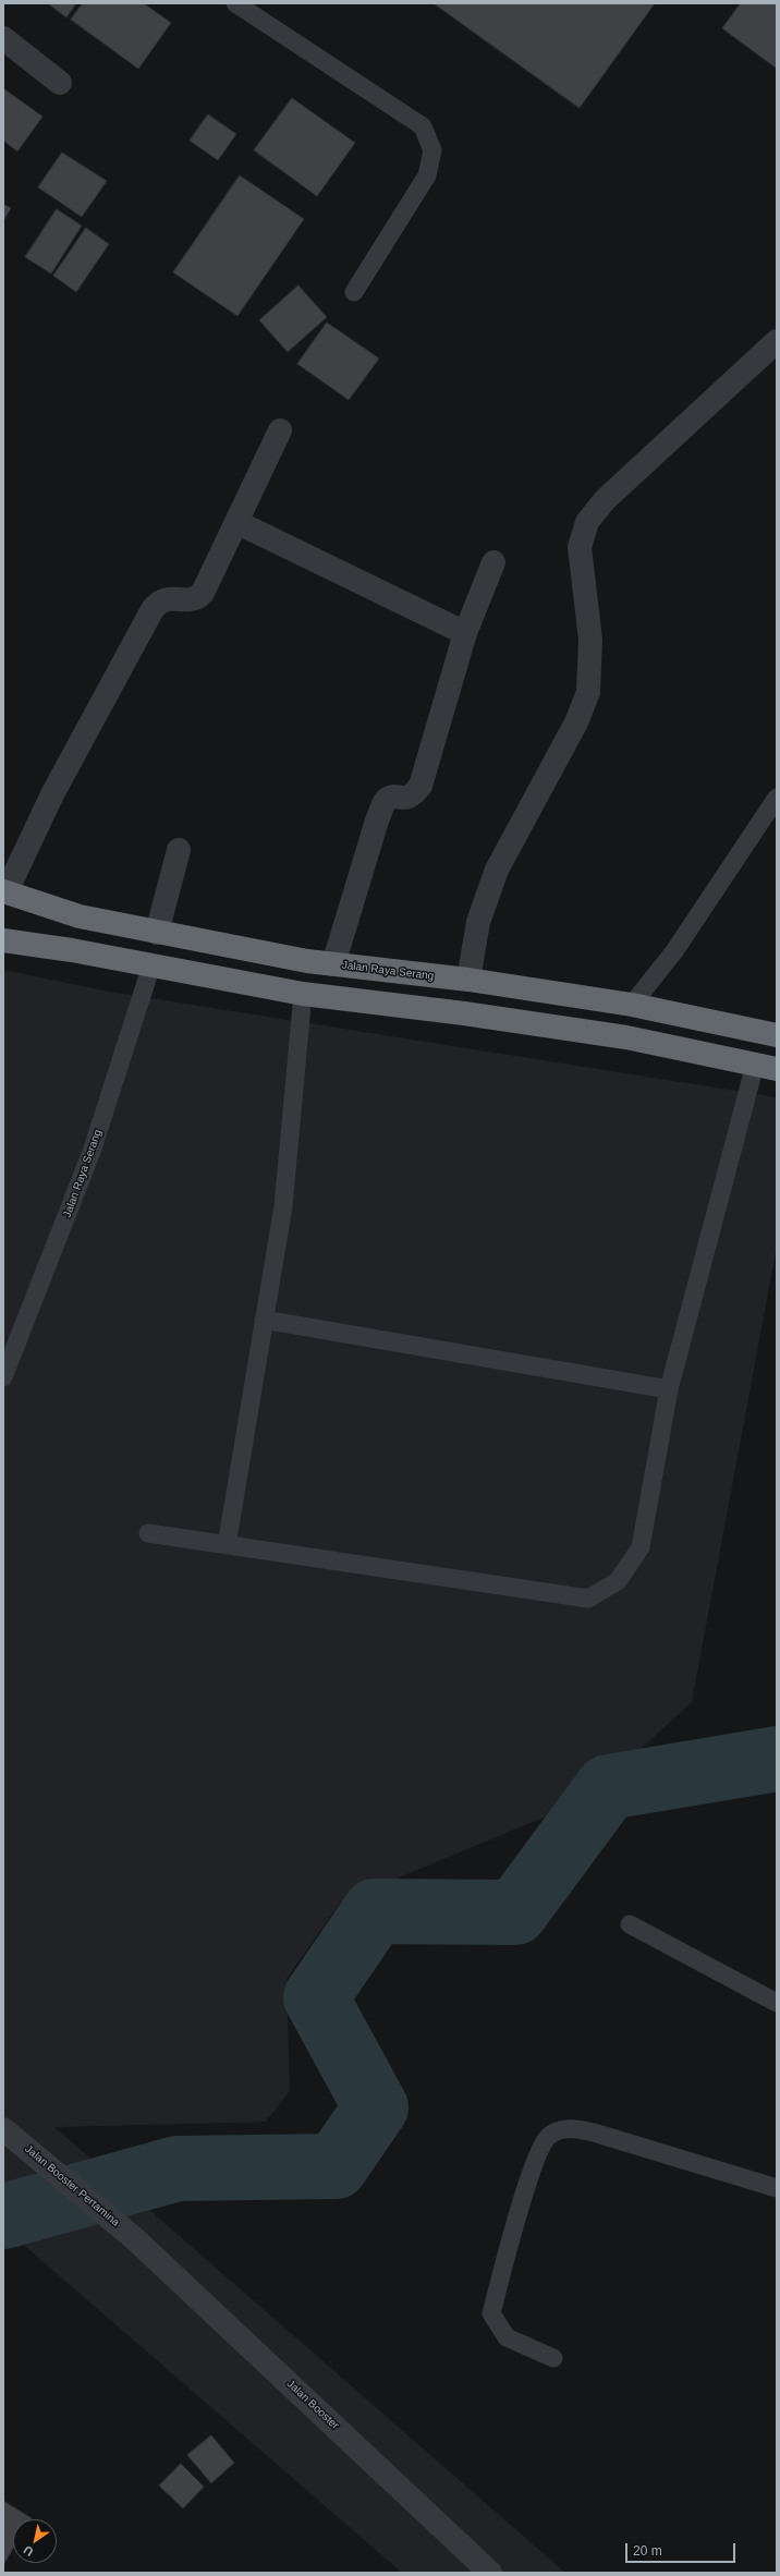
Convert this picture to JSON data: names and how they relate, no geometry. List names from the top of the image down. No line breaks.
{"streets":{"highway":["Jalan Raya Serang"],"street":["Jalan Booster Pertamina","Jalan Booster"]},"crossings":[["Jalan Booster Pertamina","Jalan Booster"]],"scale_bar":"20 m","north":"bottom left"}
